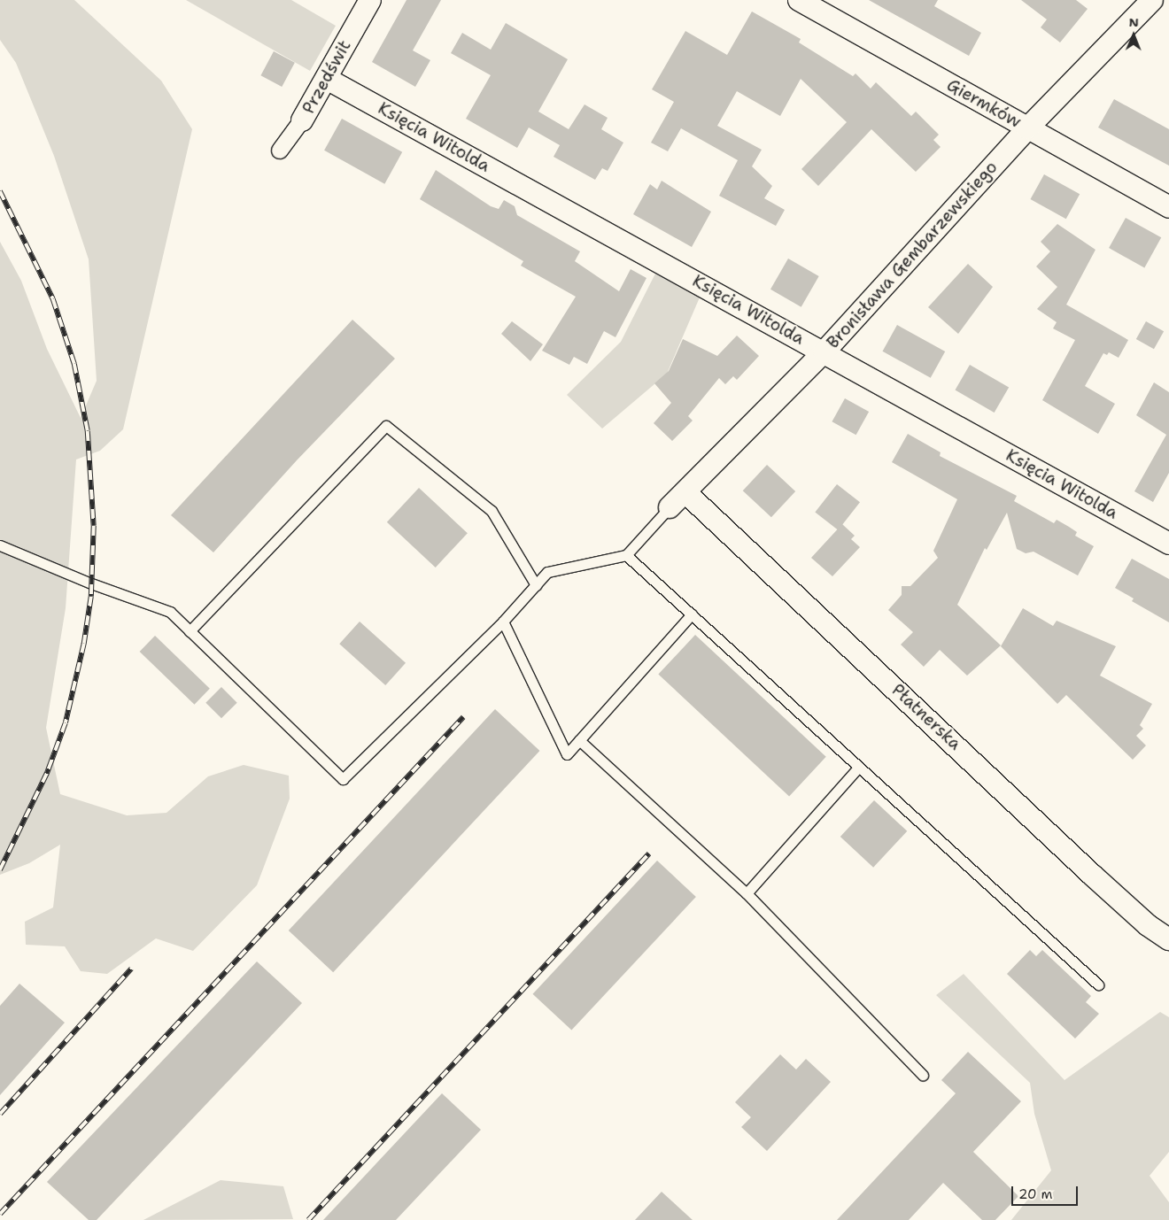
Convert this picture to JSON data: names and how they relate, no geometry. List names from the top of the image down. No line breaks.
{"streets":{"street":["Przedświt","Giermków","Księcia Witolda","Bronisława Gembarzewskiego","Płatnerska"]},"crossings":[["Przedświt","Księcia Witolda"],["Giermków","Bronisława Gembarzewskiego"],["Księcia Witolda","Bronisława Gembarzewskiego"],["Bronisława Gembarzewskiego","Płatnerska"]],"scale_bar":"20 m","north":"top"}
